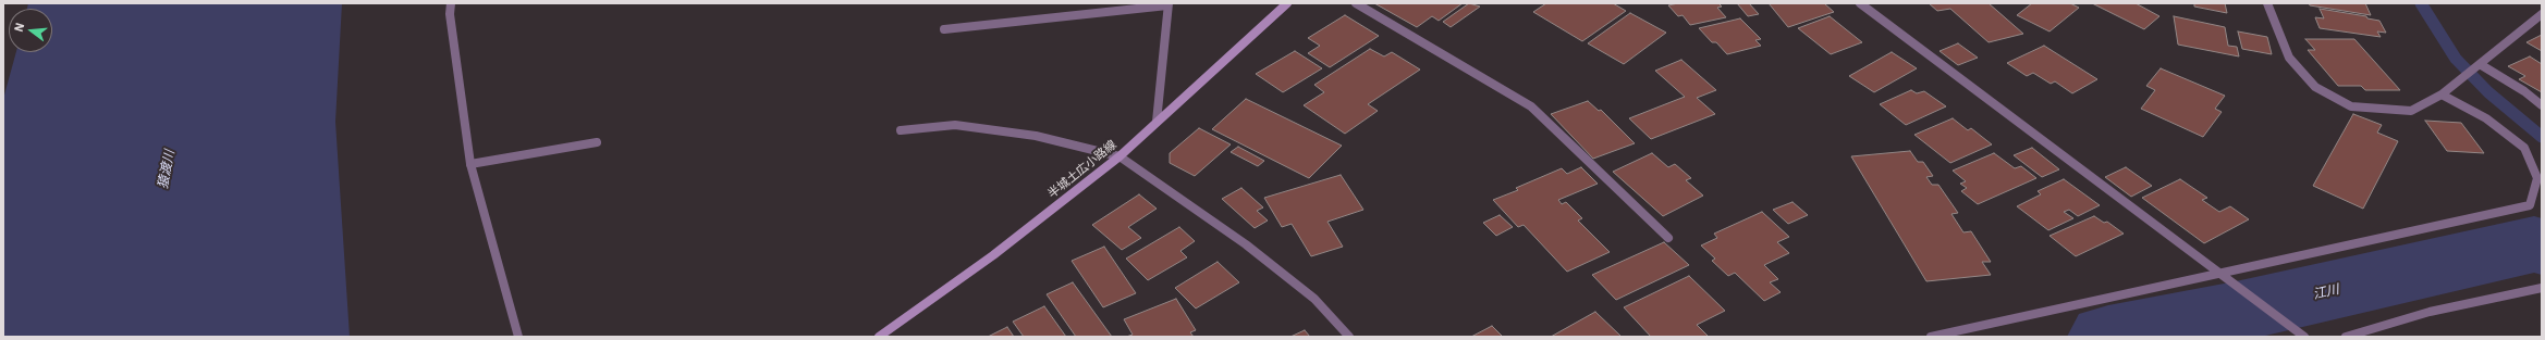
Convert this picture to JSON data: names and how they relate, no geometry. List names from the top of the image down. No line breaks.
{"streets":{"main road":["半城土広小路線"]},"water":["猿渡川","江川"],"north":"left"}
